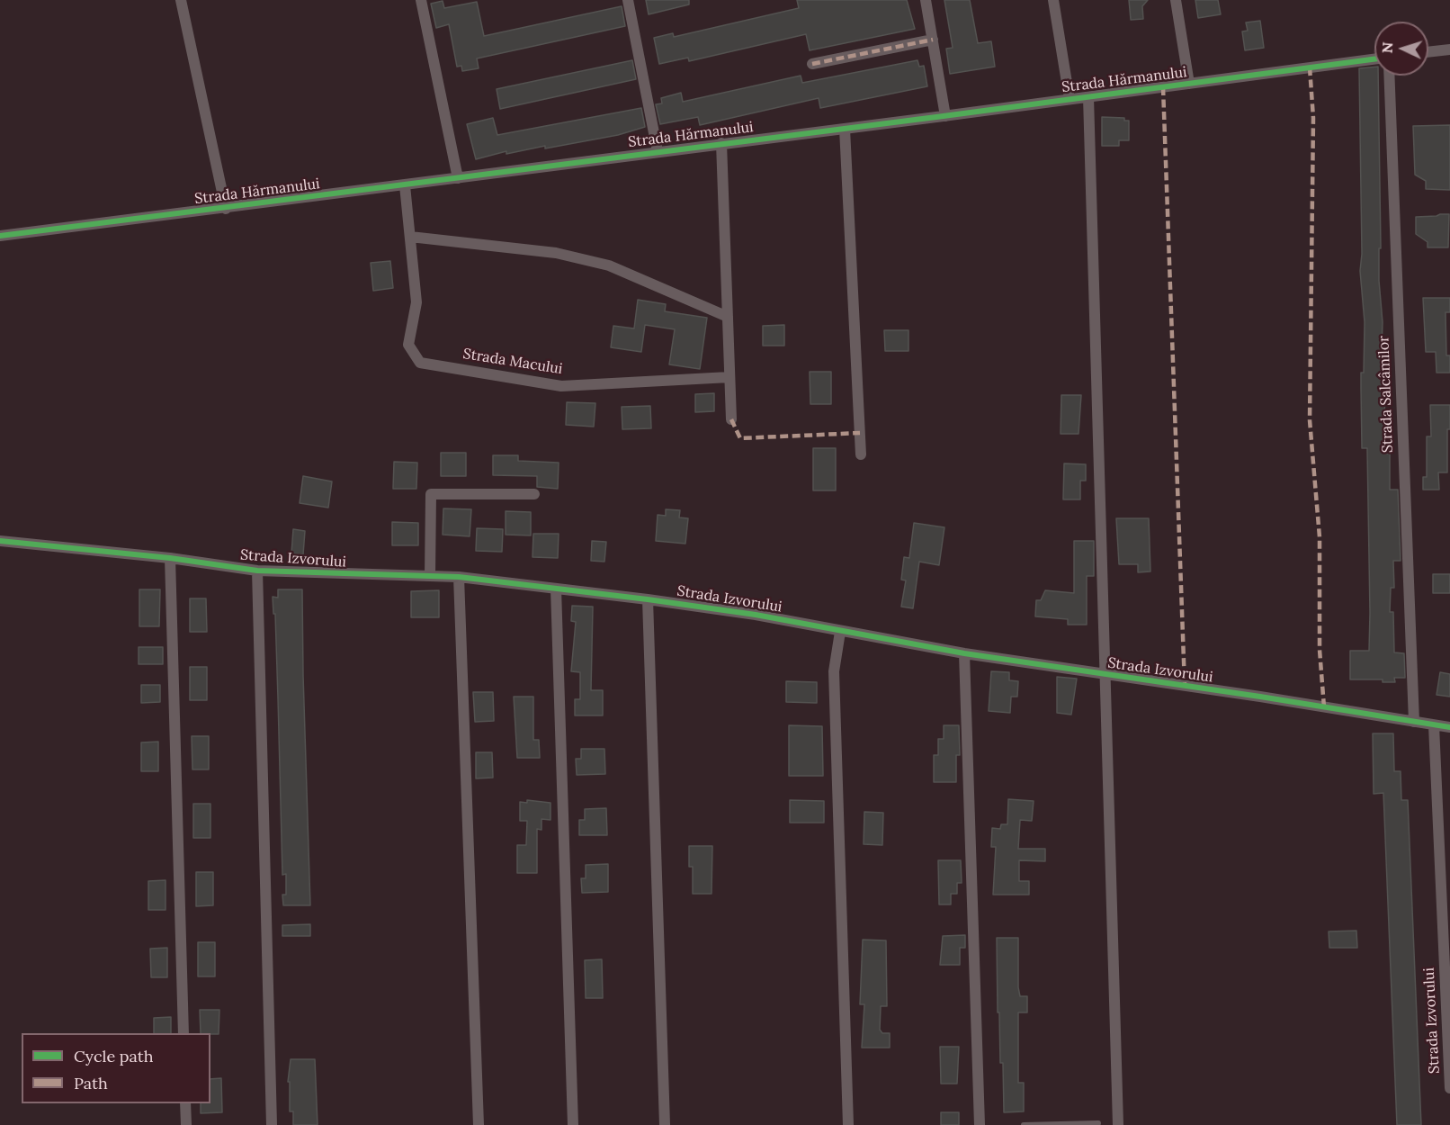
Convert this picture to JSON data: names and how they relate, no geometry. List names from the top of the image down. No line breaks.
{"streets":{"street":["Strada Hărmanului","Strada Macului","Strada Salcâmilor","Strada Izvorului"]},"crossings":[["Strada Hărmanului","Strada Macului"],["Strada Salcâmilor","Strada Izvorului"]],"legend":["Cycle path","Path"],"north":"left"}
